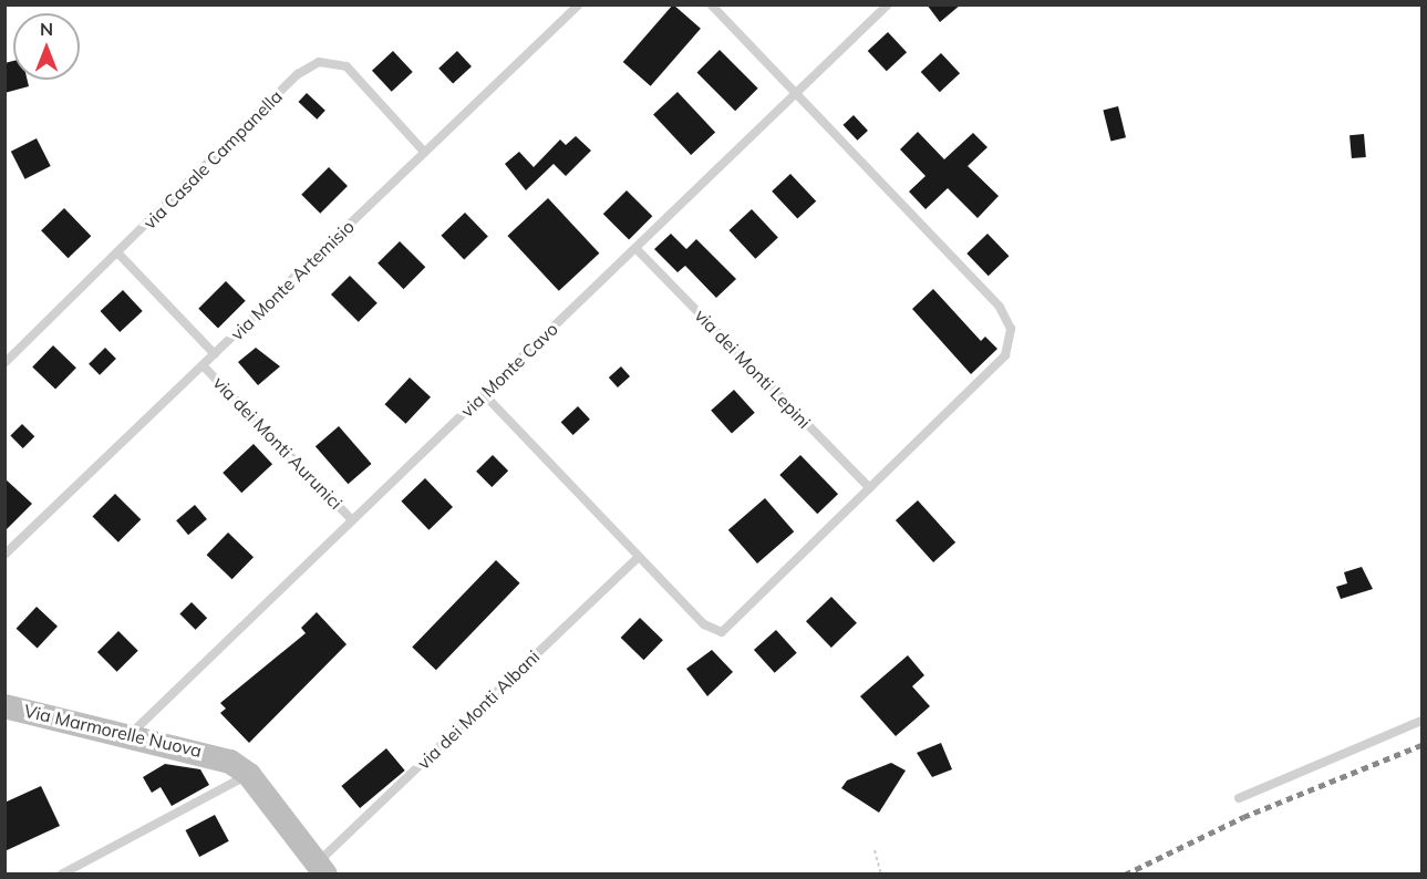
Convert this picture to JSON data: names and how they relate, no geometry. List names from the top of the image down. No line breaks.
{"streets":{"street":["Via Marmorelle Nuova"],"lane":["via Casale Campanella","via Monte Artemisio","via dei Monti Lepini","via Monte Cavo","via dei Monti Aurunici","via dei Monti Albani"]},"crossings":[["via Casale Campanella","via Monte Artemisio"],["via Casale Campanella","via dei Monti Aurunici"],["via Monte Artemisio","via dei Monti Aurunici"],["via dei Monti Lepini","via Monte Cavo"],["via Monte Cavo","via dei Monti Aurunici"],["via Monte Cavo","Via Marmorelle Nuova"],["via dei Monti Albani","Via Marmorelle Nuova"]],"north":"top"}
